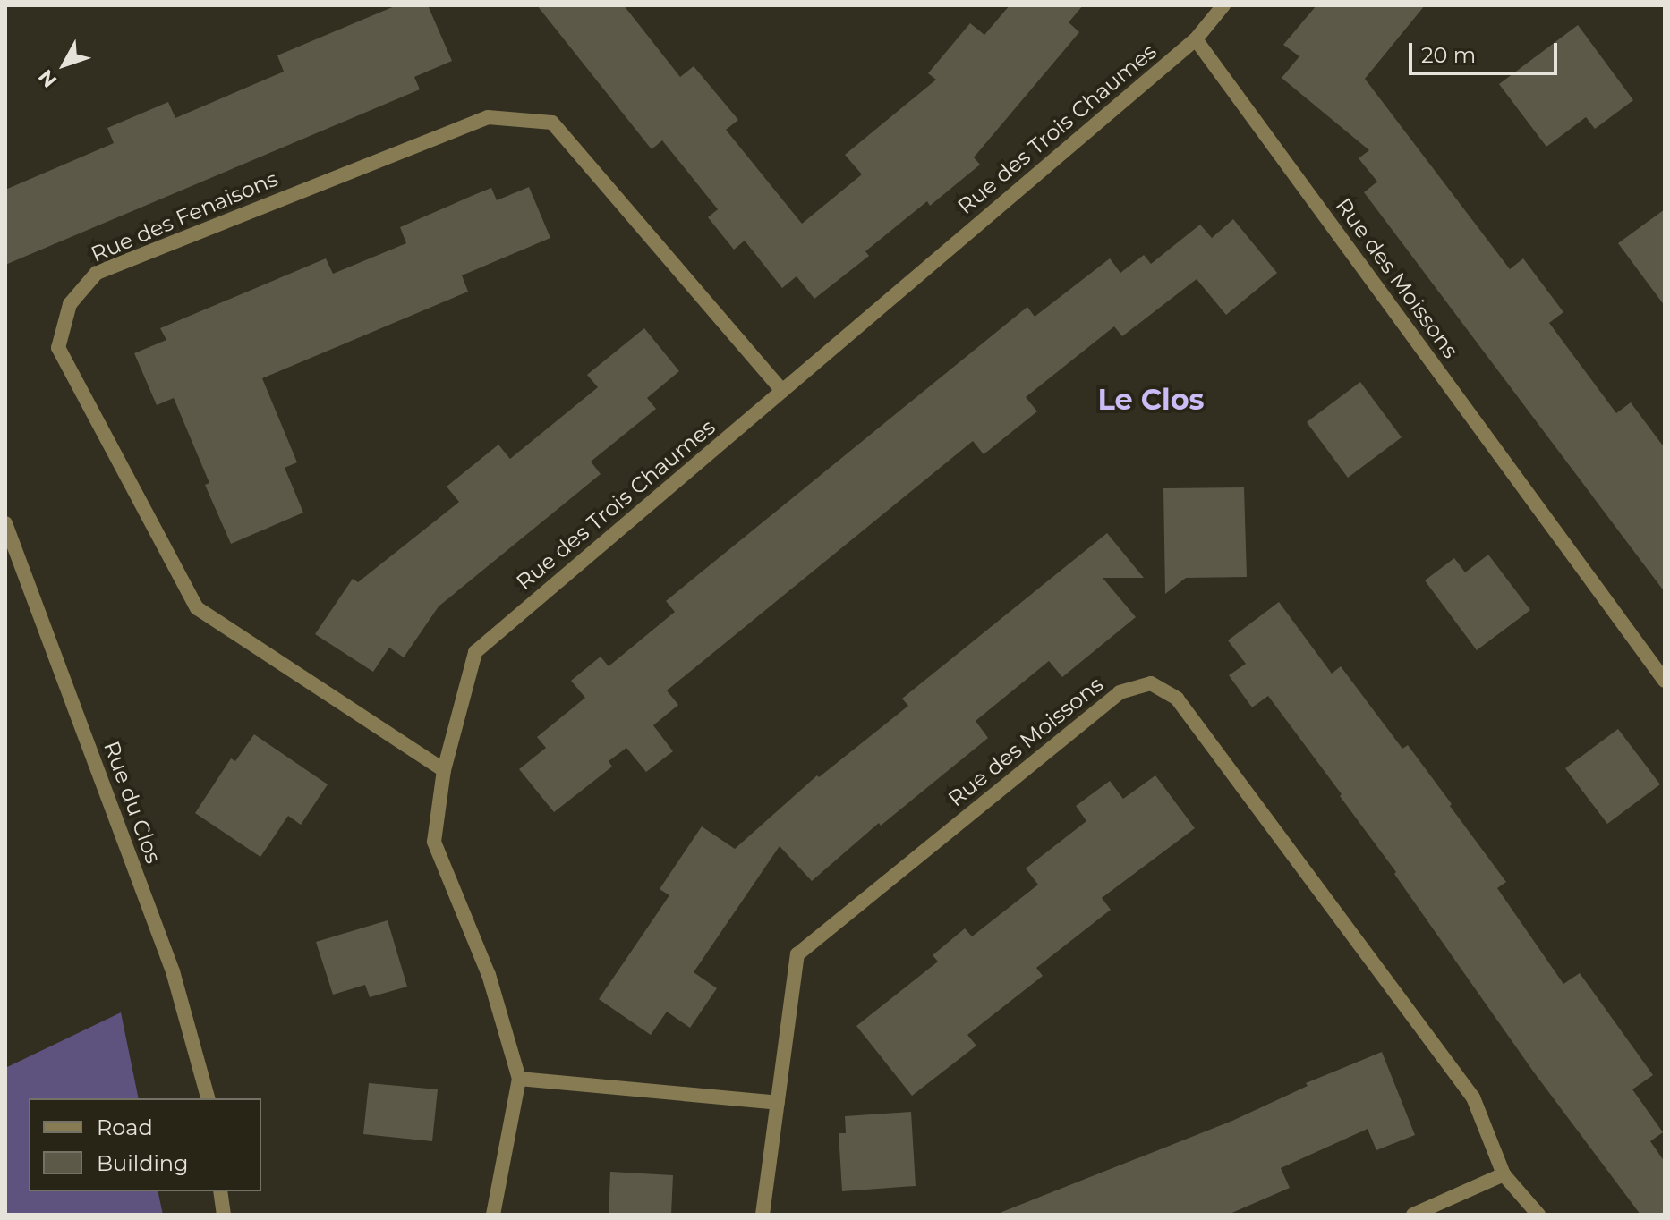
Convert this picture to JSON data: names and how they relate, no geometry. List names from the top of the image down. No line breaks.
{"streets":{"street":["Rue des Trois Chaumes","Rue des Fenaisons","Rue des Moissons","Rue du Clos"]},"crossings":[["Rue des Trois Chaumes","Rue des Fenaisons"],["Rue des Trois Chaumes","Rue des Moissons"]],"districts":["Le Clos"],"legend":["Road","Building"],"scale_bar":"20 m","north":"bottom left"}
